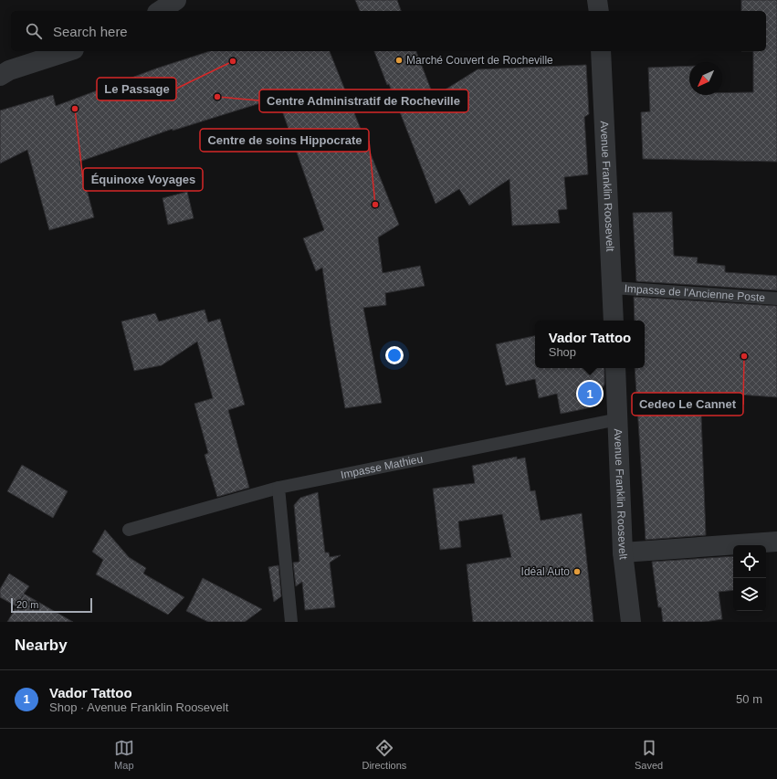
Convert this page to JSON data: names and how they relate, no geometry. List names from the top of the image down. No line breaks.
{"streets":{"street":["Avenue Franklin Roosevelt"],"lane":["Impasse de l'Ancienne Poste","Impasse Mathieu"]},"crossings":[["Avenue Franklin Roosevelt","Impasse de l'Ancienne Poste"],["Avenue Franklin Roosevelt","Impasse Mathieu"]],"places":["Marché Couvert de Rocheville","Le Passage","Centre Administratif de Rocheville","Équinoxe Voyages","Centre de soins Hippocrate","Cedeo Le Cannet","Idéal Auto"],"scale_bar":"20 m","north":"bottom left","page":{"search":"Search here","popup":["Vador Tattoo","Shop"],"pins":"1","scale":"20 m","heading":"Nearby","list":[{"mark":"1","name":"Vador Tattoo","note":"Shop · Avenue Franklin Roosevelt","value":"50 m"}],"nav":["Map","Directions","Saved"]}}
